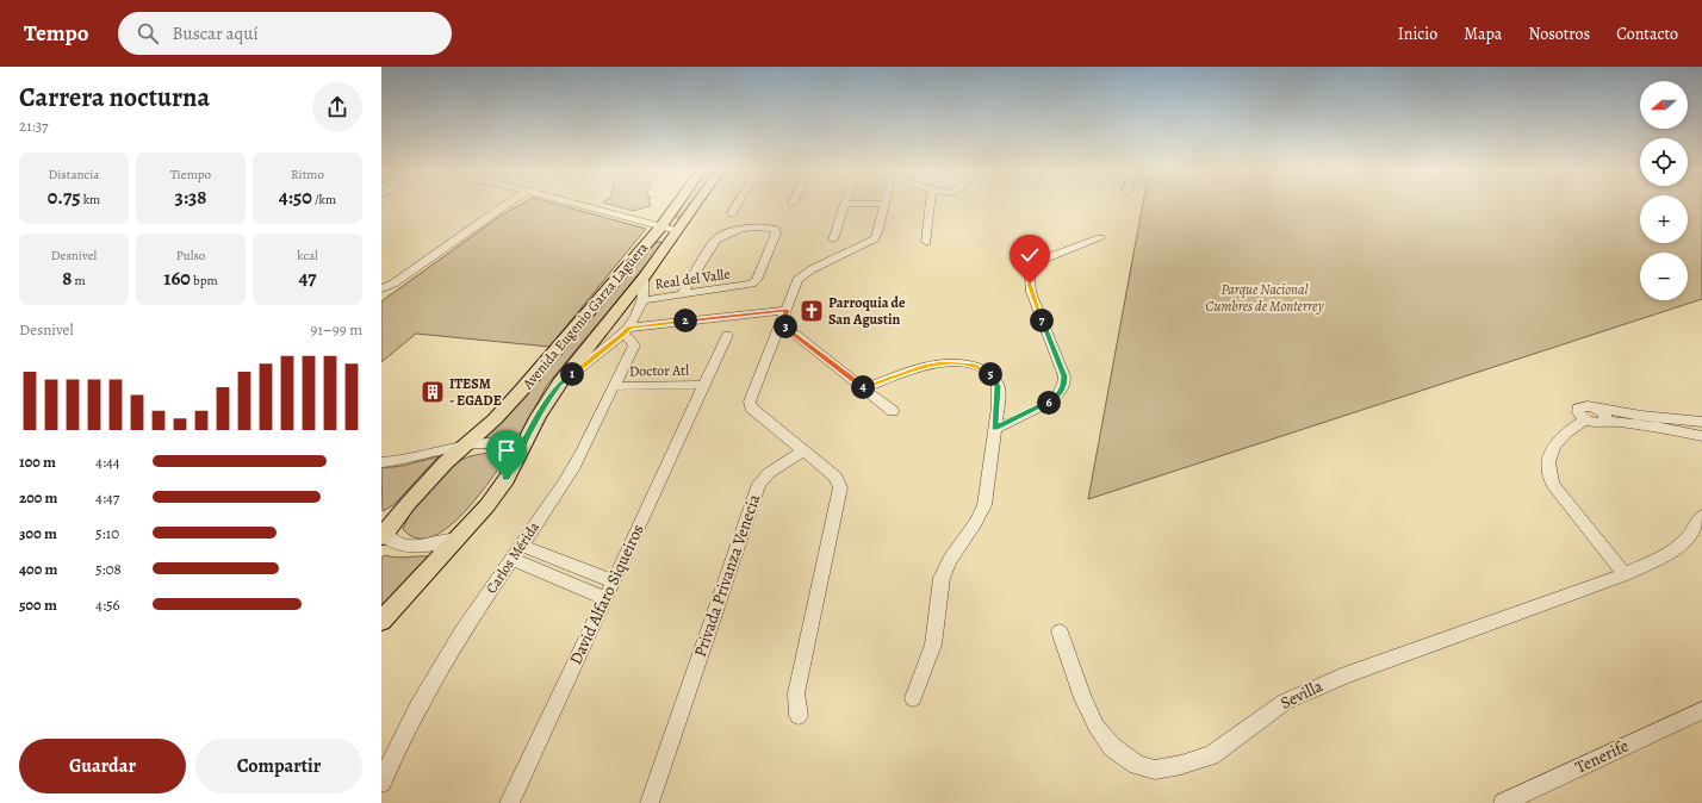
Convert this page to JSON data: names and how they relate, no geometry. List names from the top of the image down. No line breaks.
{"streets":{"main road":["Avenida Eugenio Garza Lagüera"],"street":["Real del Valle","Doctor Atl","Carlos Mérida","Privada Privanza Venecia","David Alfaro Siqueiros","Sevilla","Tenerife"]},"crossings":[["Doctor Atl","Carlos Mérida"],["Doctor Atl","David Alfaro Siqueiros"]],"parks":["Parque Nacional Cumbres de Monterrey"],"places":{"church":["Parroquia de San Agustin"],"building":["ITESM - EGADE"]},"north":"left","page":{"header":"Tempo","search":"Buscar aquí","nav":["Inicio","Mapa","Nosotros","Contacto"],"heading":["Carrera nocturna","21:37"],"map_buttons":["+","−"],"stats":[["Distancia","0.75 km"],["Tiempo","3:38"],["Ritmo","4:50 /km"],["Desnivel","8 m"],["Pulso","160 bpm"],["kcal","47"]],"pins":["2","7","3","1","5","4","6"],"chart":["Desnivel","91–99 m"],"list":[{"name":"100 m","note":"4:44"},{"name":"200 m","note":"4:47"},{"name":"300 m","note":"5:10"},{"name":"400 m","note":"5:08"},{"name":"500 m","note":"4:56"}],"buttons":["Guardar","Compartir"]}}
